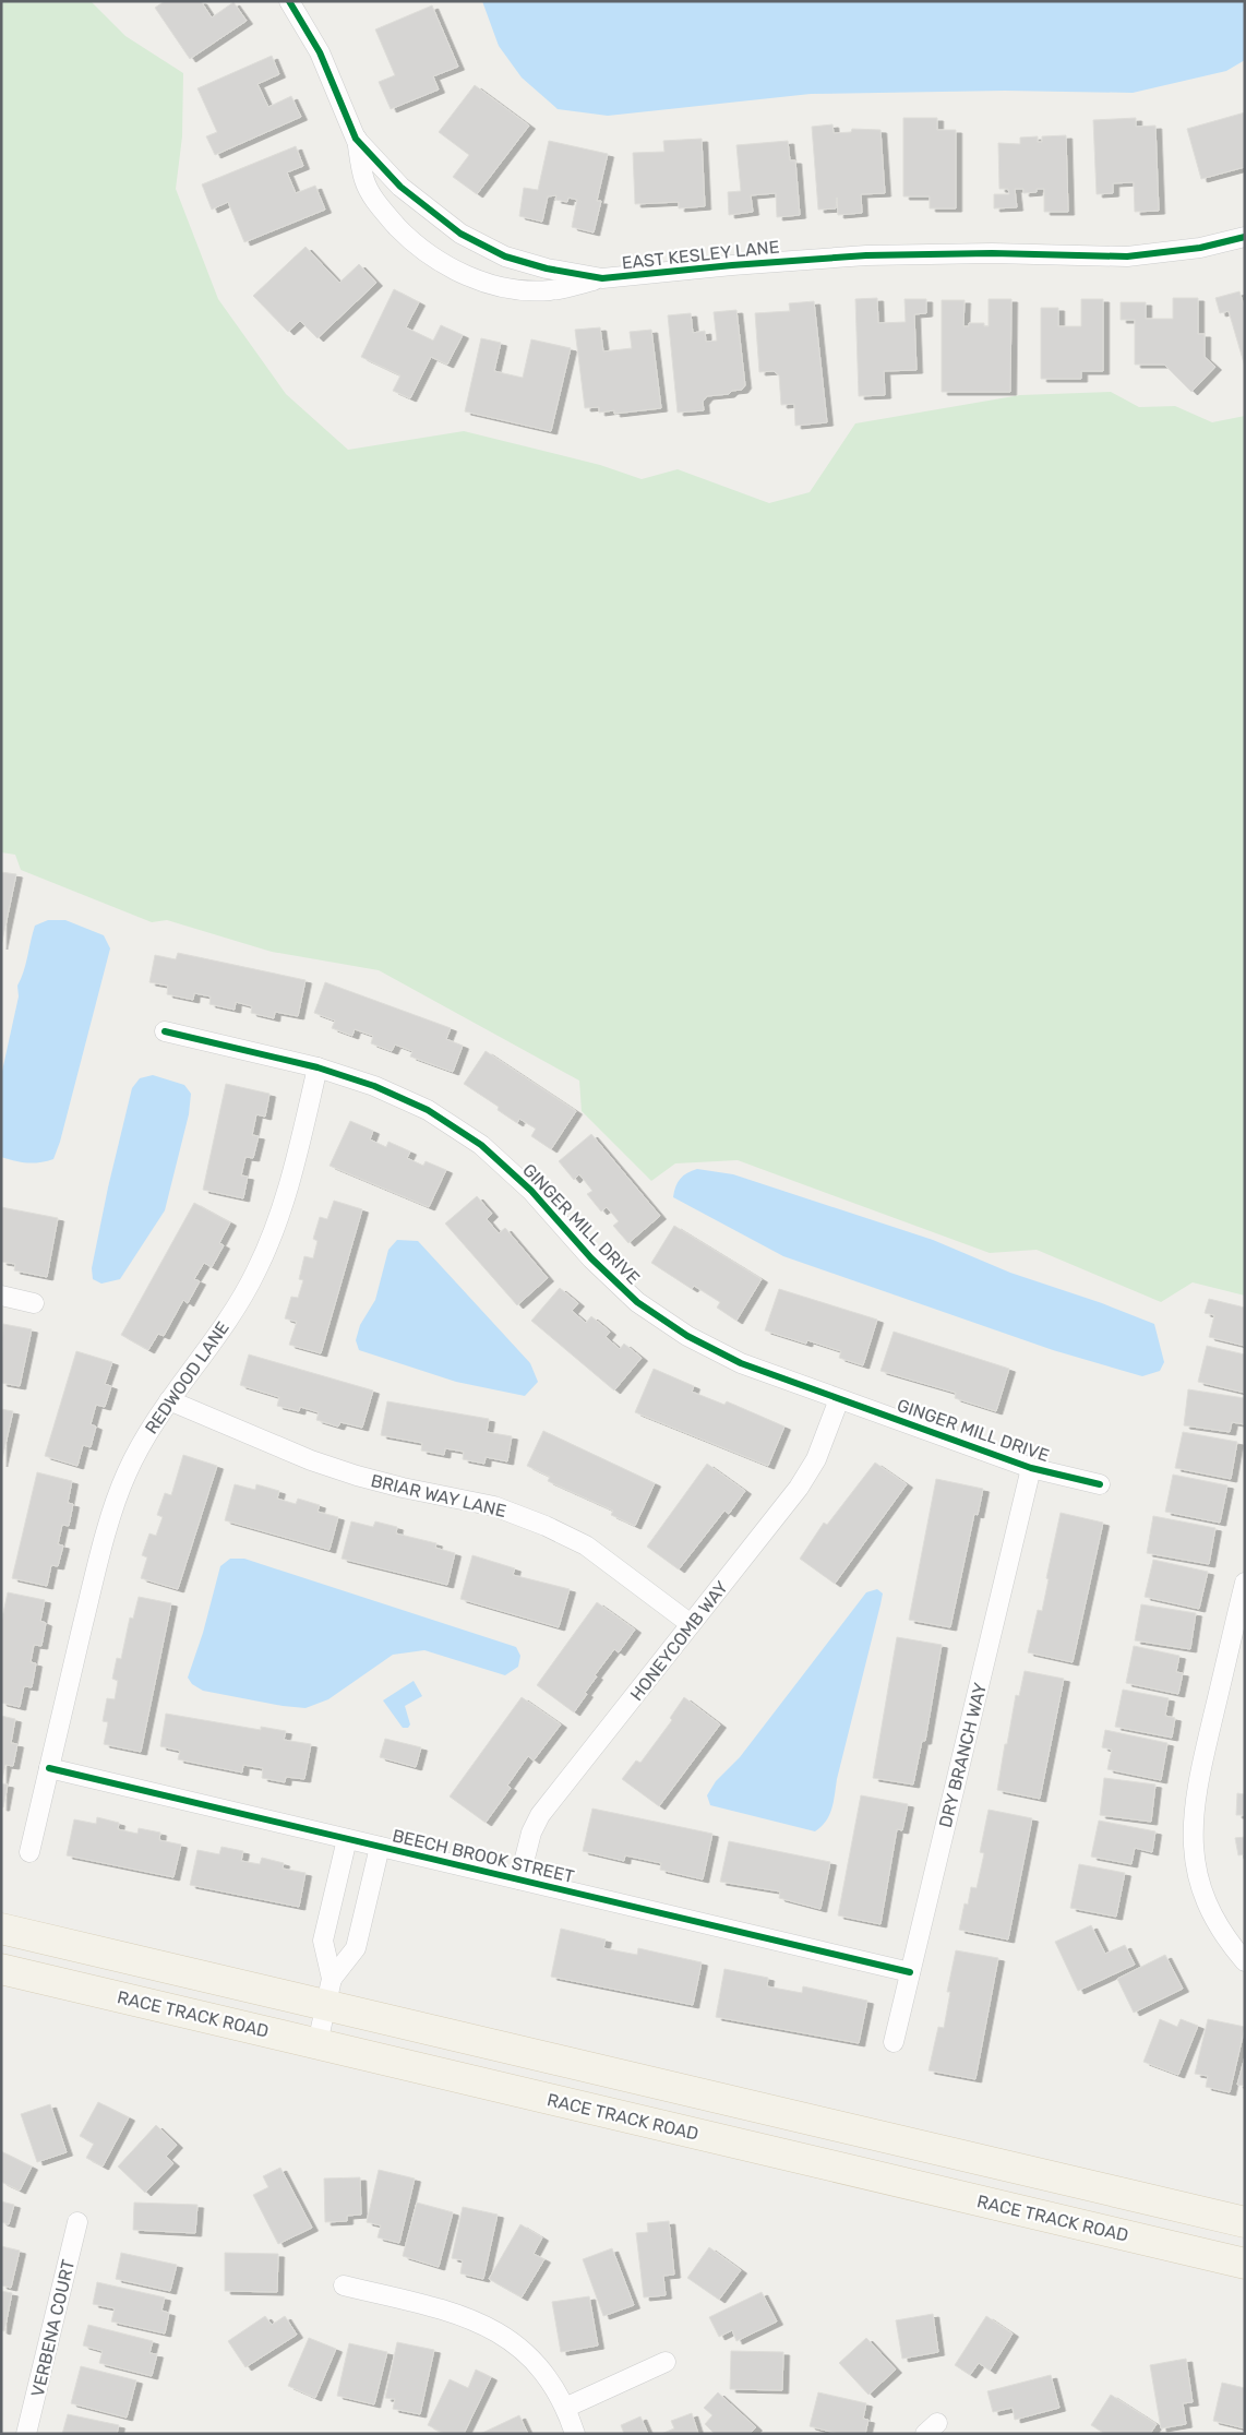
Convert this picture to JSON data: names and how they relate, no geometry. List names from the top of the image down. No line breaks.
{"streets":{"main road":["RACE TRACK ROAD"],"street":["EAST KESLEY LANE","GINGER MILL DRIVE","REDWOOD LANE","BRIAR WAY LANE","HONEYCOMB WAY","DRY BRANCH WAY","BEECH BROOK STREET","VERBENA COURT"]},"crossings":[["GINGER MILL DRIVE","REDWOOD LANE"],["GINGER MILL DRIVE","HONEYCOMB WAY"],["GINGER MILL DRIVE","DRY BRANCH WAY"],["REDWOOD LANE","BRIAR WAY LANE"],["REDWOOD LANE","BEECH BROOK STREET"],["BRIAR WAY LANE","HONEYCOMB WAY"],["HONEYCOMB WAY","BEECH BROOK STREET"],["DRY BRANCH WAY","BEECH BROOK STREET"]]}
